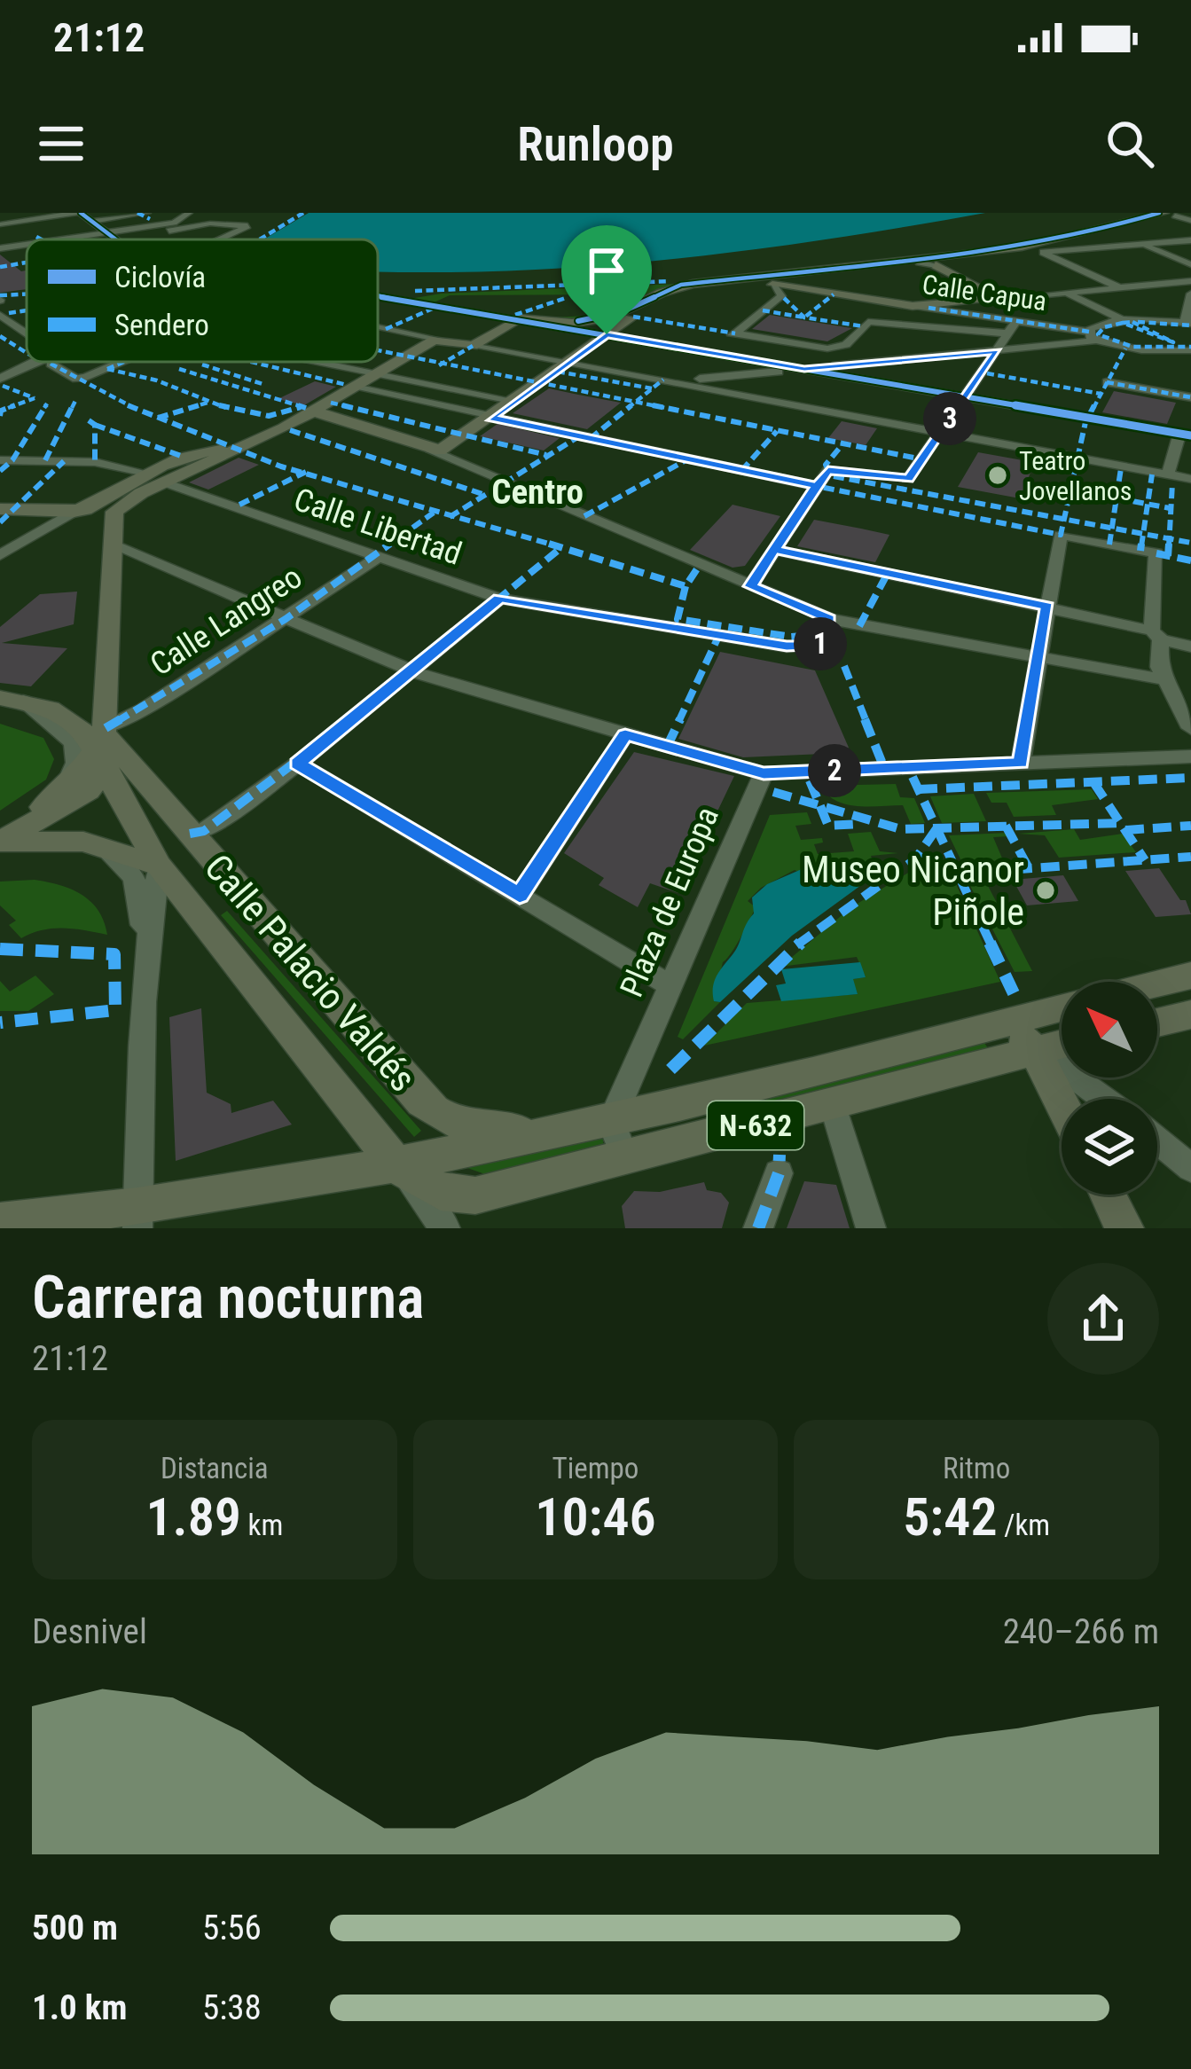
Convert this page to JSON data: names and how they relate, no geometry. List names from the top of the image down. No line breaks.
{"streets":{"main road":["Calle Capua","Calle Palacio Valdés","N-632"],"street":["Calle Libertad","Calle Langreo","Plaza de Europa"]},"crossings":[["Calle Libertad","Calle Langreo"],["Calle Langreo","Calle Palacio Valdés"],["Plaza de Europa","N-632"],["Calle Palacio Valdés","N-632"]],"districts":["Centro"],"places":["Teatro Jovellanos","Museo Nicanor Piñole"],"legend":["Ciclovía","Sendero"],"north":"top left","page":{"status":"21:12","header":"Runloop","pins":["3","1","2"],"heading":["Carrera nocturna","21:12"],"stats":[["Distancia","1.89 km"],["Tiempo","10:46"],["Ritmo","5:42 /km"]],"chart":["Desnivel","240–266 m"],"list":[{"name":"500 m","note":"5:56"},{"name":"1.0 km","note":"5:38"}]}}
